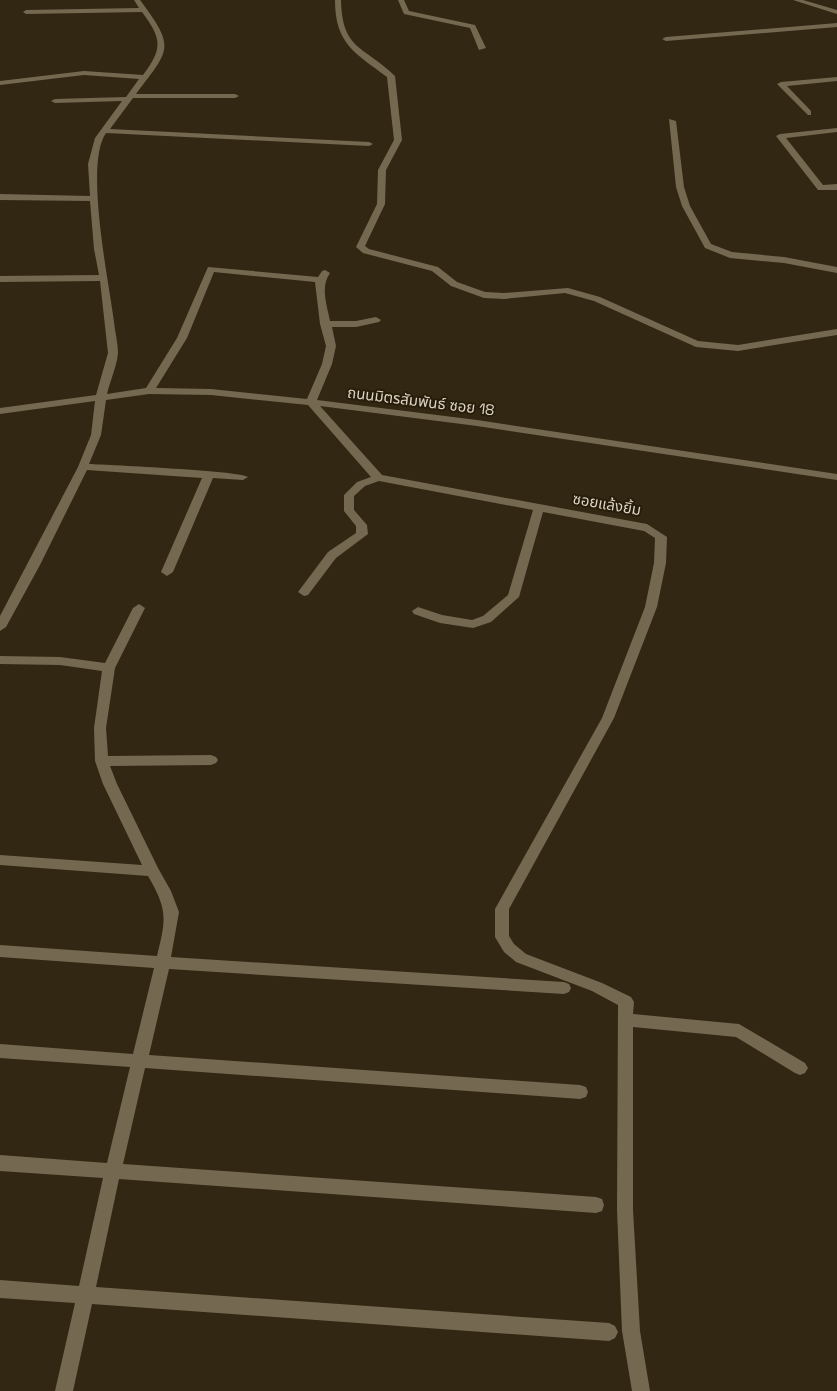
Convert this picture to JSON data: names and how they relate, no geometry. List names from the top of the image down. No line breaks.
{"streets":{"street":["ถนนมิตรสัมพันธ์ ซอย 18","ซอยแล้งยิ้ม"]}}
